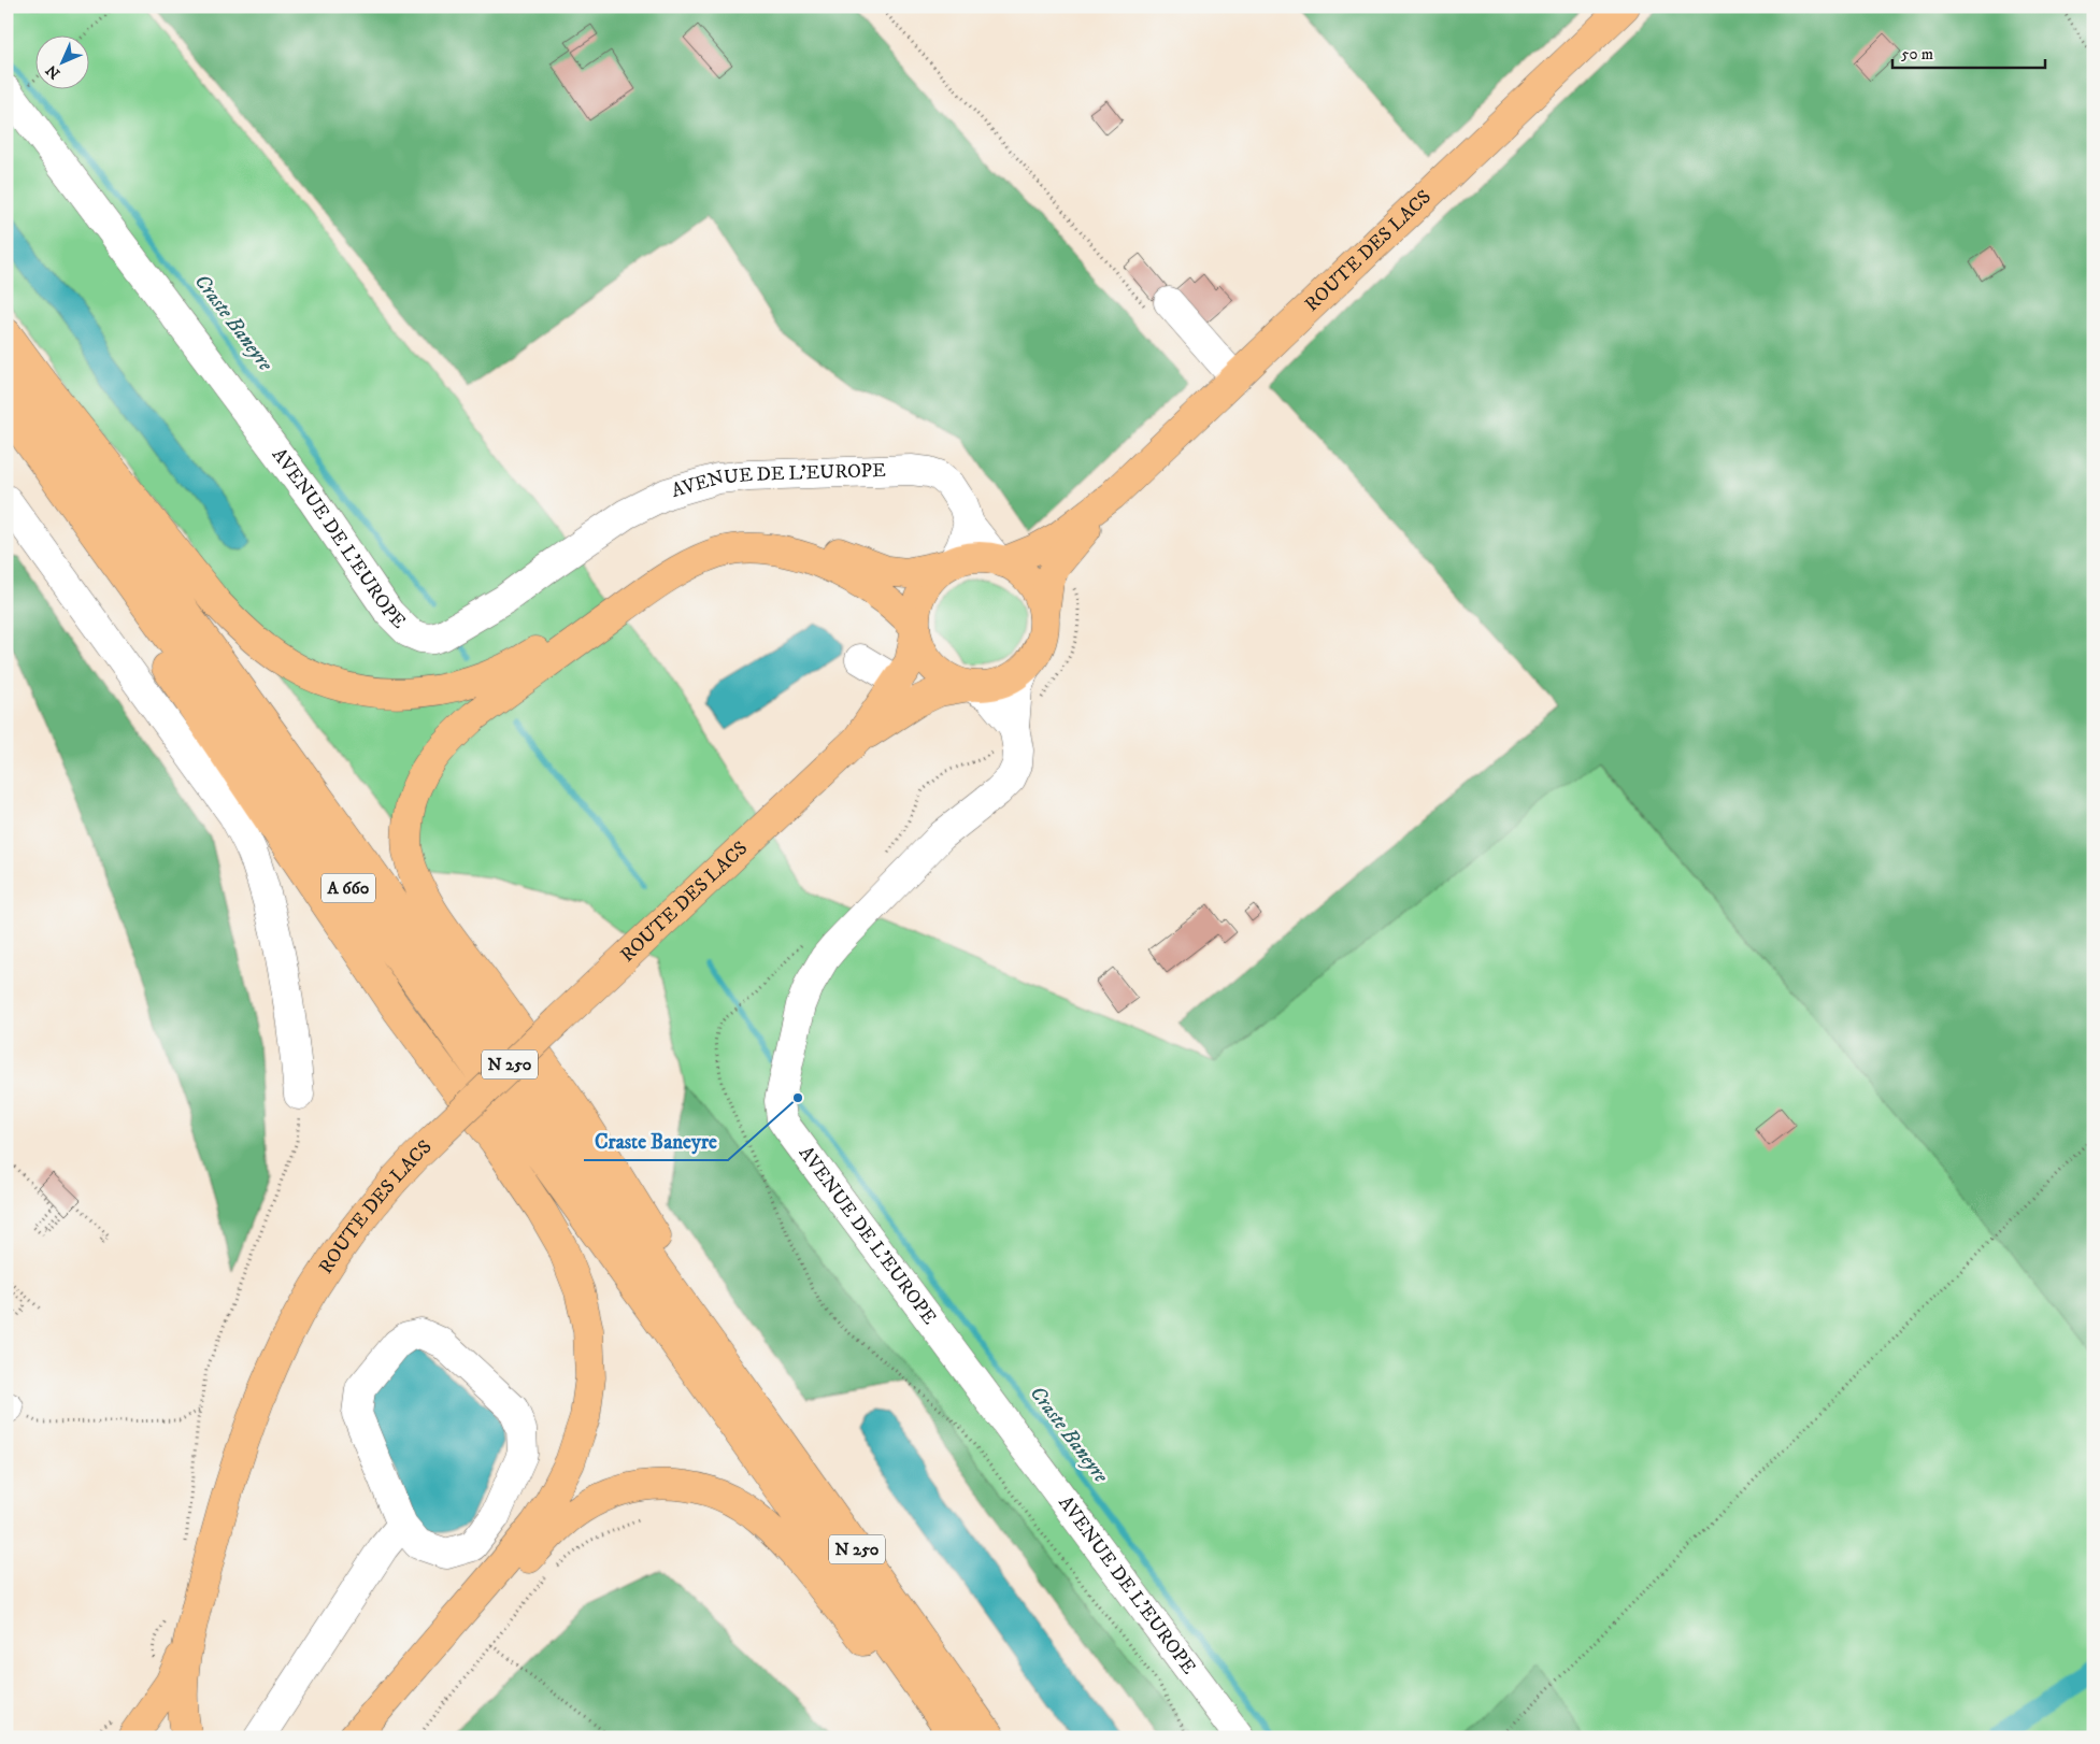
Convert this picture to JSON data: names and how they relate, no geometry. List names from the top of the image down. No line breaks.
{"streets":{"main road":["ROUTE DES LACS","A 660","N 250"],"street":["AVENUE DE L'EUROPE"]},"crossings":[["ROUTE DES LACS","AVENUE DE L'EUROPE"],["A 660","N 250"]],"water":["Craste Baneyre"],"places":["Craste Baneyre"],"scale_bar":"50 m","north":"bottom left"}
